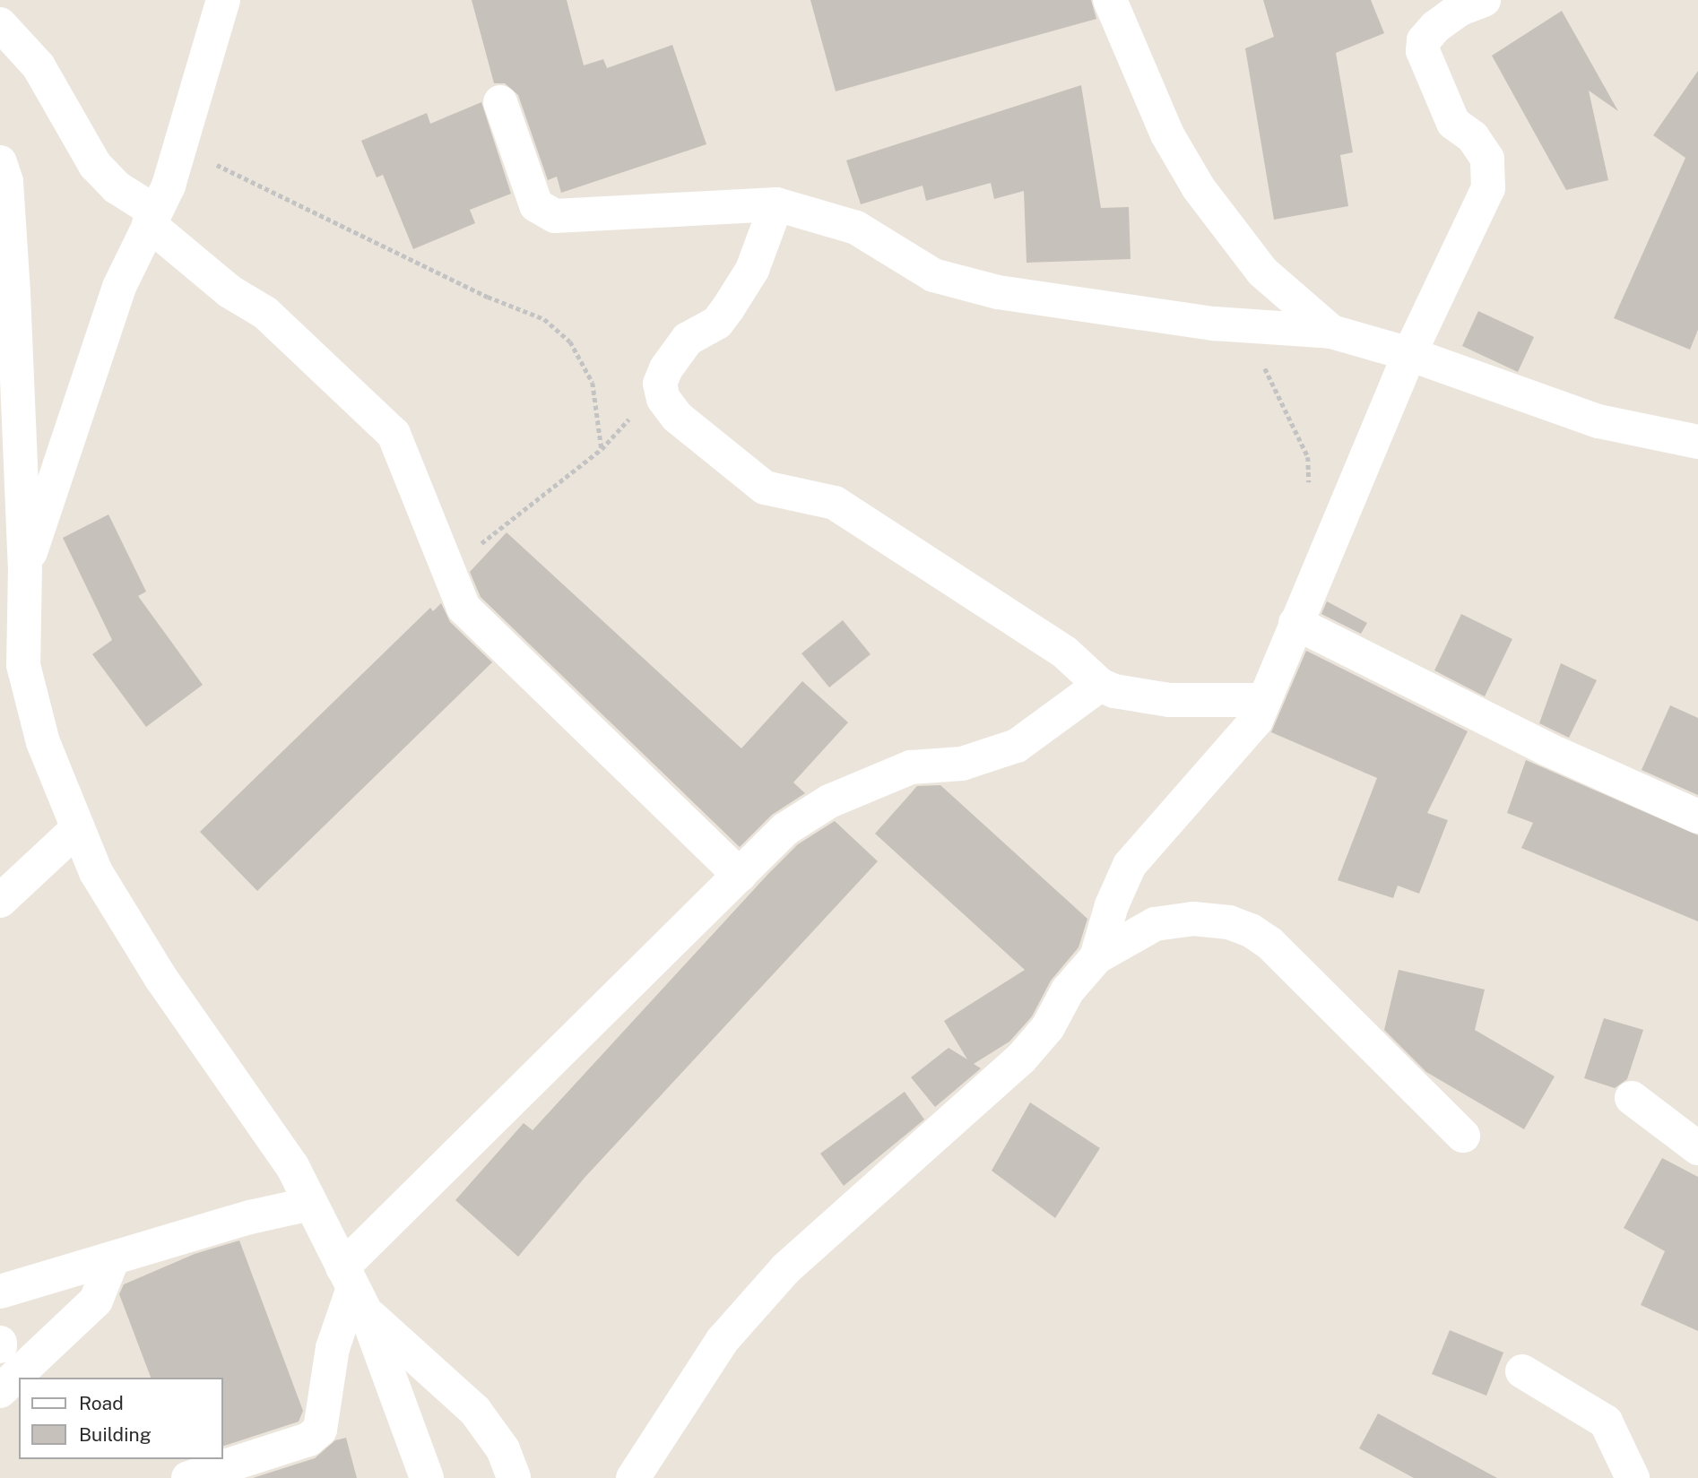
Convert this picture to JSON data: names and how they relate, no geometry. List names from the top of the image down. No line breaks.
{"legend":["Road","Building"]}
